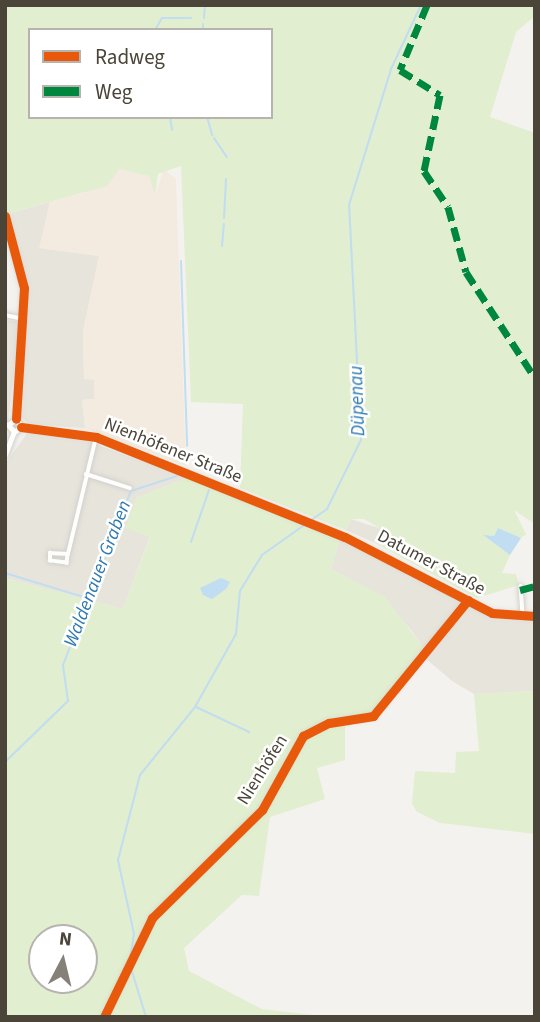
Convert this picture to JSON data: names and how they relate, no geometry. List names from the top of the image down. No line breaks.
{"streets":{"street":["Nienhöfener Straße","Datumer Straße","Nienhöfen"]},"crossings":[["Nienhöfener Straße","Datumer Straße"],["Datumer Straße","Nienhöfen"]],"water":["Düpenau","Waldenauer Graben"],"legend":["Radweg","Weg"],"north":"top"}
